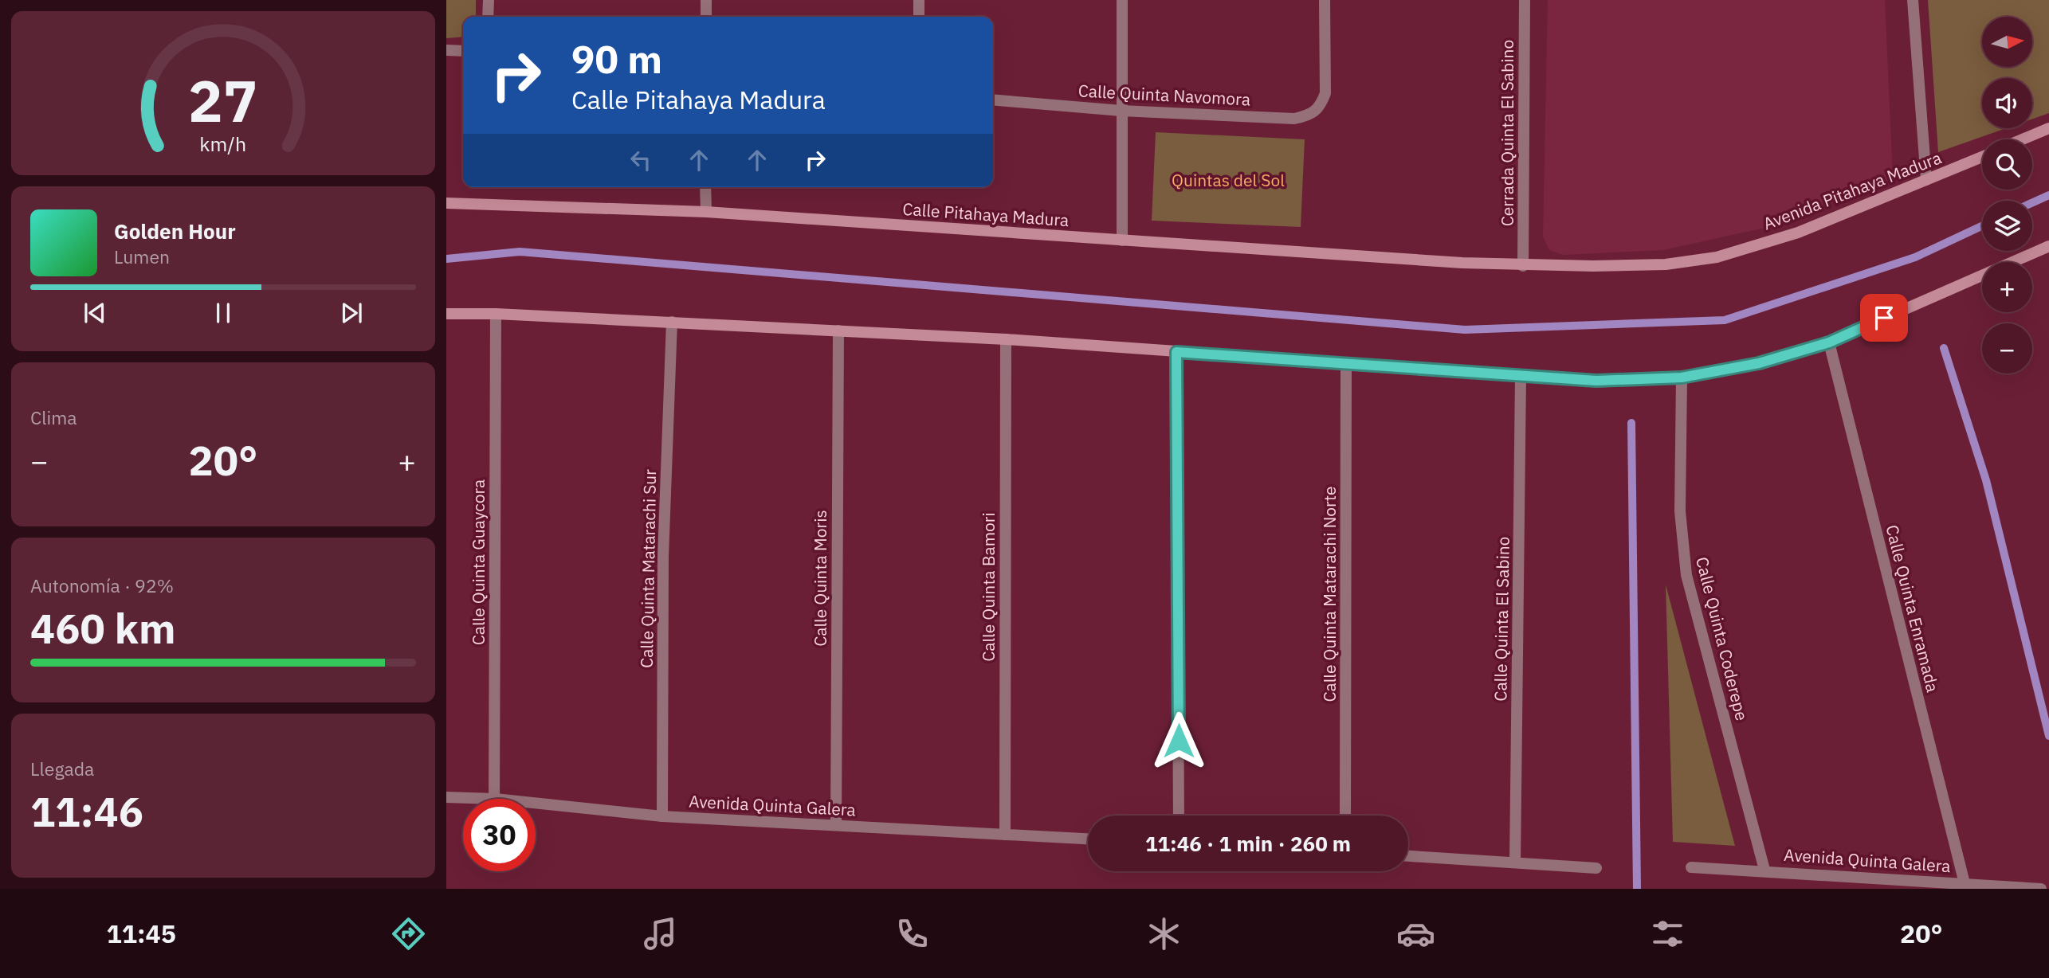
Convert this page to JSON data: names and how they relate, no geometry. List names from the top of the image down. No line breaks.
{"streets":{"street":["Calle Quinta Navomora","Cerrada Quinta El Sabino","Avenida Pitahaya Madura","Calle Pitahaya Madura","Calle Quinta Guaycora","Calle Quinta Matarachi Sur","Calle Quinta Moris","Calle Quinta Bamori","Calle Quinta Matarachi Norte","Calle Quinta Enramada","Calle Quinta El Sabino","Calle Quinta Coderepe","Avenida Quinta Galera"]},"crossings":[["Cerrada Quinta El Sabino","Avenida Pitahaya Madura"],["Cerrada Quinta El Sabino","Calle Pitahaya Madura"],["Avenida Pitahaya Madura","Calle Pitahaya Madura"],["Calle Quinta Guaycora","Avenida Quinta Galera"],["Calle Quinta Matarachi Sur","Avenida Quinta Galera"],["Calle Quinta Moris","Avenida Quinta Galera"],["Calle Quinta Bamori","Avenida Quinta Galera"],["Calle Quinta Enramada","Avenida Quinta Galera"],["Calle Quinta Coderepe","Avenida Quinta Galera"]],"parks":["Quintas del Sol"],"north":"right","page":{"map_buttons":["+","−"],"turn":["90 m","Calle Pitahaya Madura"],"song":["Golden Hour","Lumen"],"tile":["Clima",["Autonomía · 92%","460 km"],["Llegada","11:46"]],"heat":["−","20°","+"],"limit":"30","trip":"11:46 · 1 min · 260 m","tabs":["11:45","20°"],"gauge":["27","km/h"]}}
